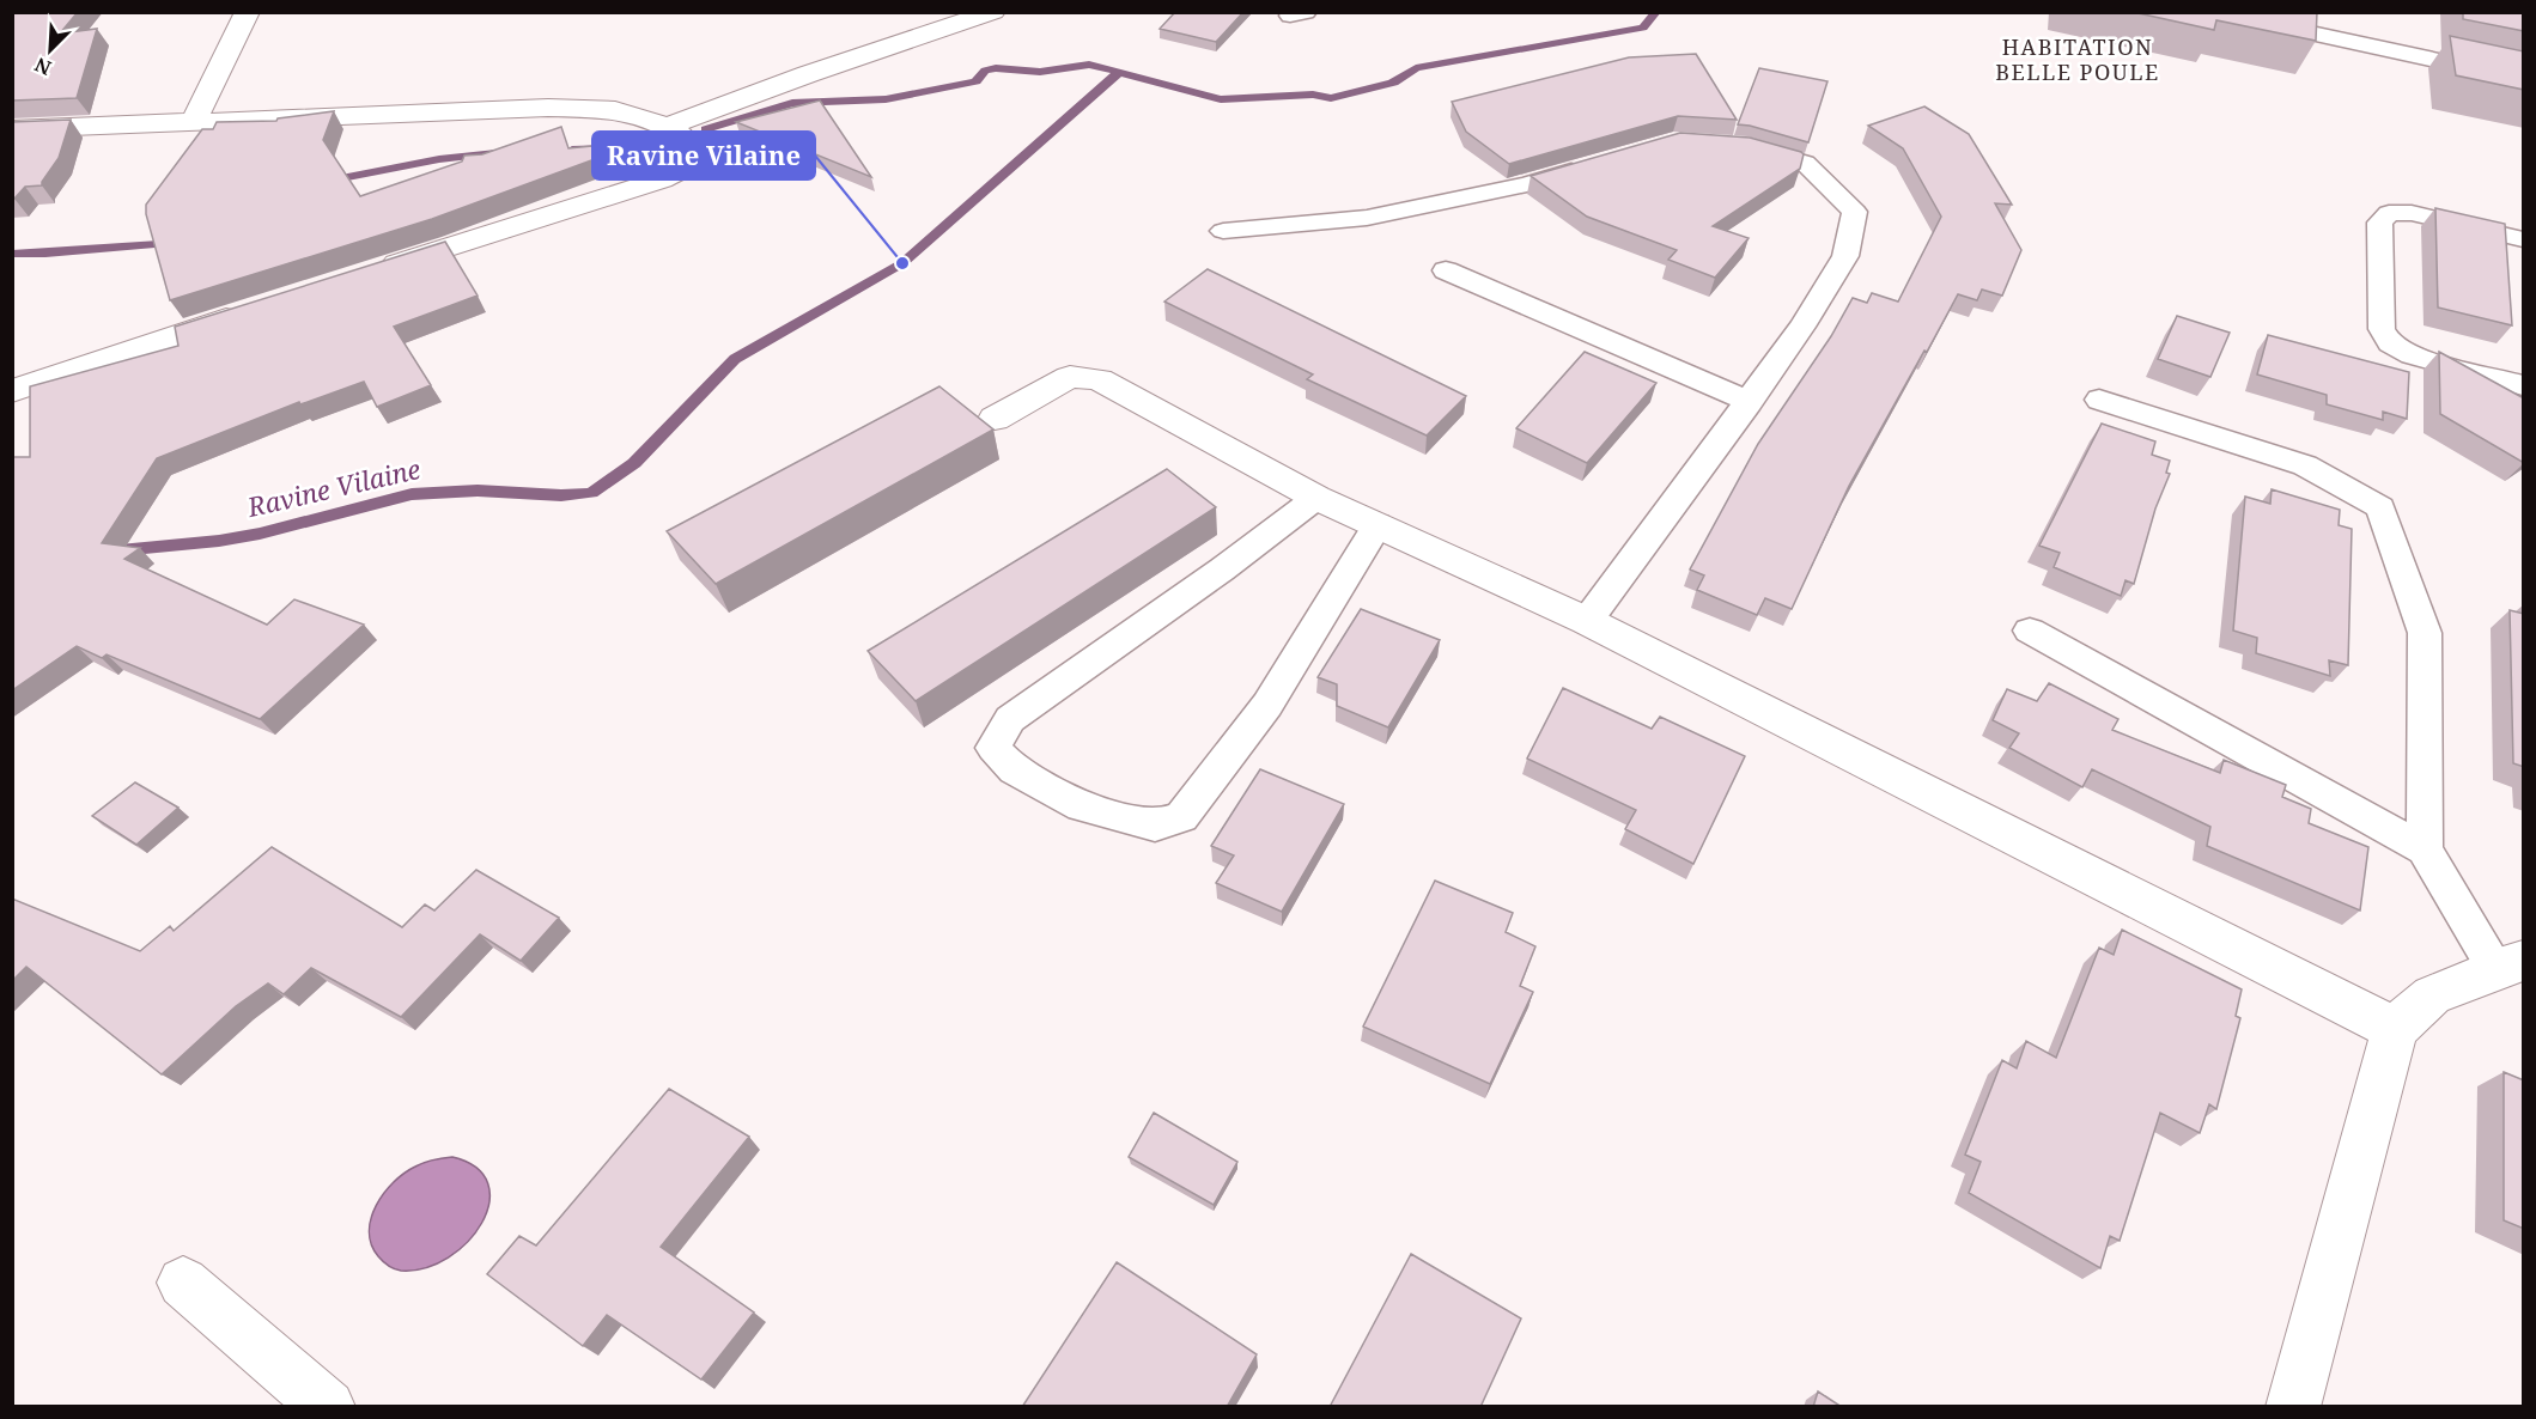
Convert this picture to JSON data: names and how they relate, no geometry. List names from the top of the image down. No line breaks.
{"districts":["HABITATION BELLE POULE"],"water":["Ravine Vilaine"],"places":["Ravine Vilaine"],"north":"bottom left"}
